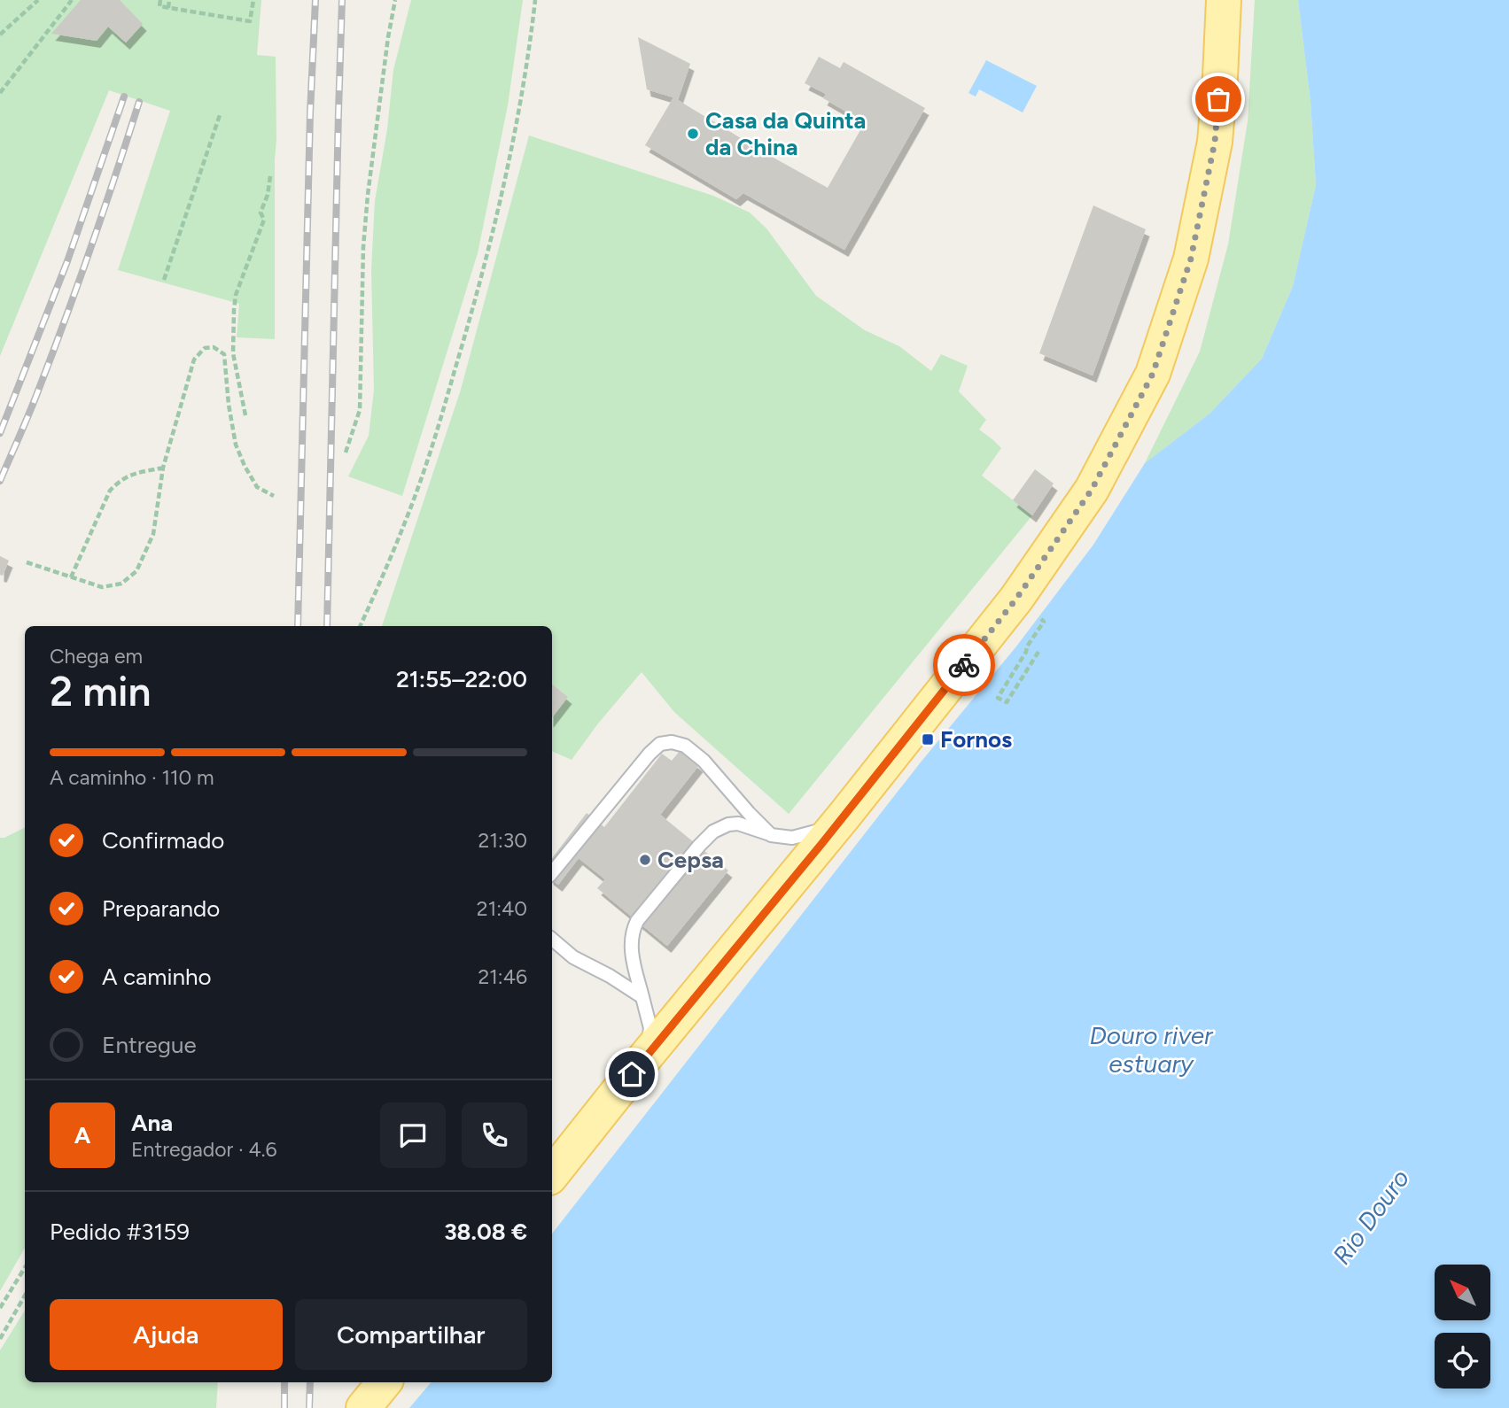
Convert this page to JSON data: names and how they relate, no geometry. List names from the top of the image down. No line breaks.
{"water":["Douro river estuary","Rio Douro"],"places":{"other":["Casa da Quinta da China","Cepsa"],"transit":["Fornos"]},"north":"top left","page":{"heading":["2 min","Chega em","21:55–22:00"],"panel":["Ana","Entregador · 4.6","Pedido #3159","38.08 €"],"bar":"A caminho · 110 m","list":[["Confirmado","21:30"],["Preparando","21:40"],["A caminho","21:46"],"Entregue"],"round":"A","buttons":["Ajuda","Compartilhar"]}}
